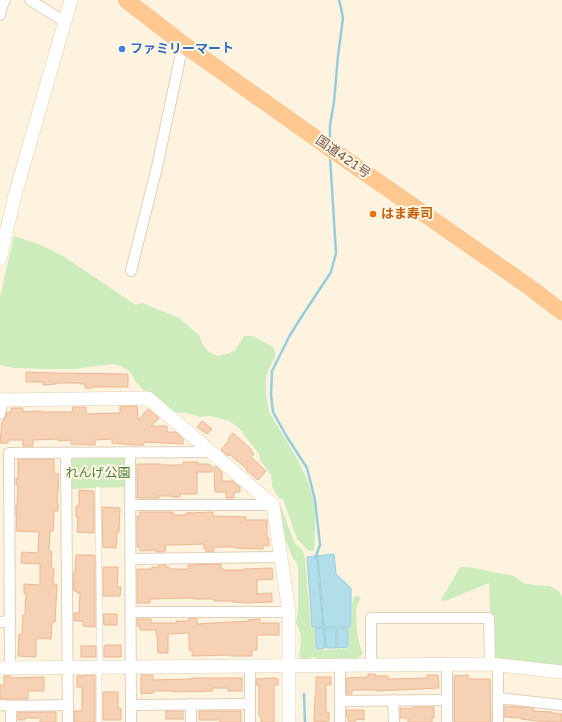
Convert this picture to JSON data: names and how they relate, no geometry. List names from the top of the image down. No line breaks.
{"streets":{"highway":["国道421号"]},"parks":["れんげ公園"],"places":["ファミリーマート","はま寿司"]}
